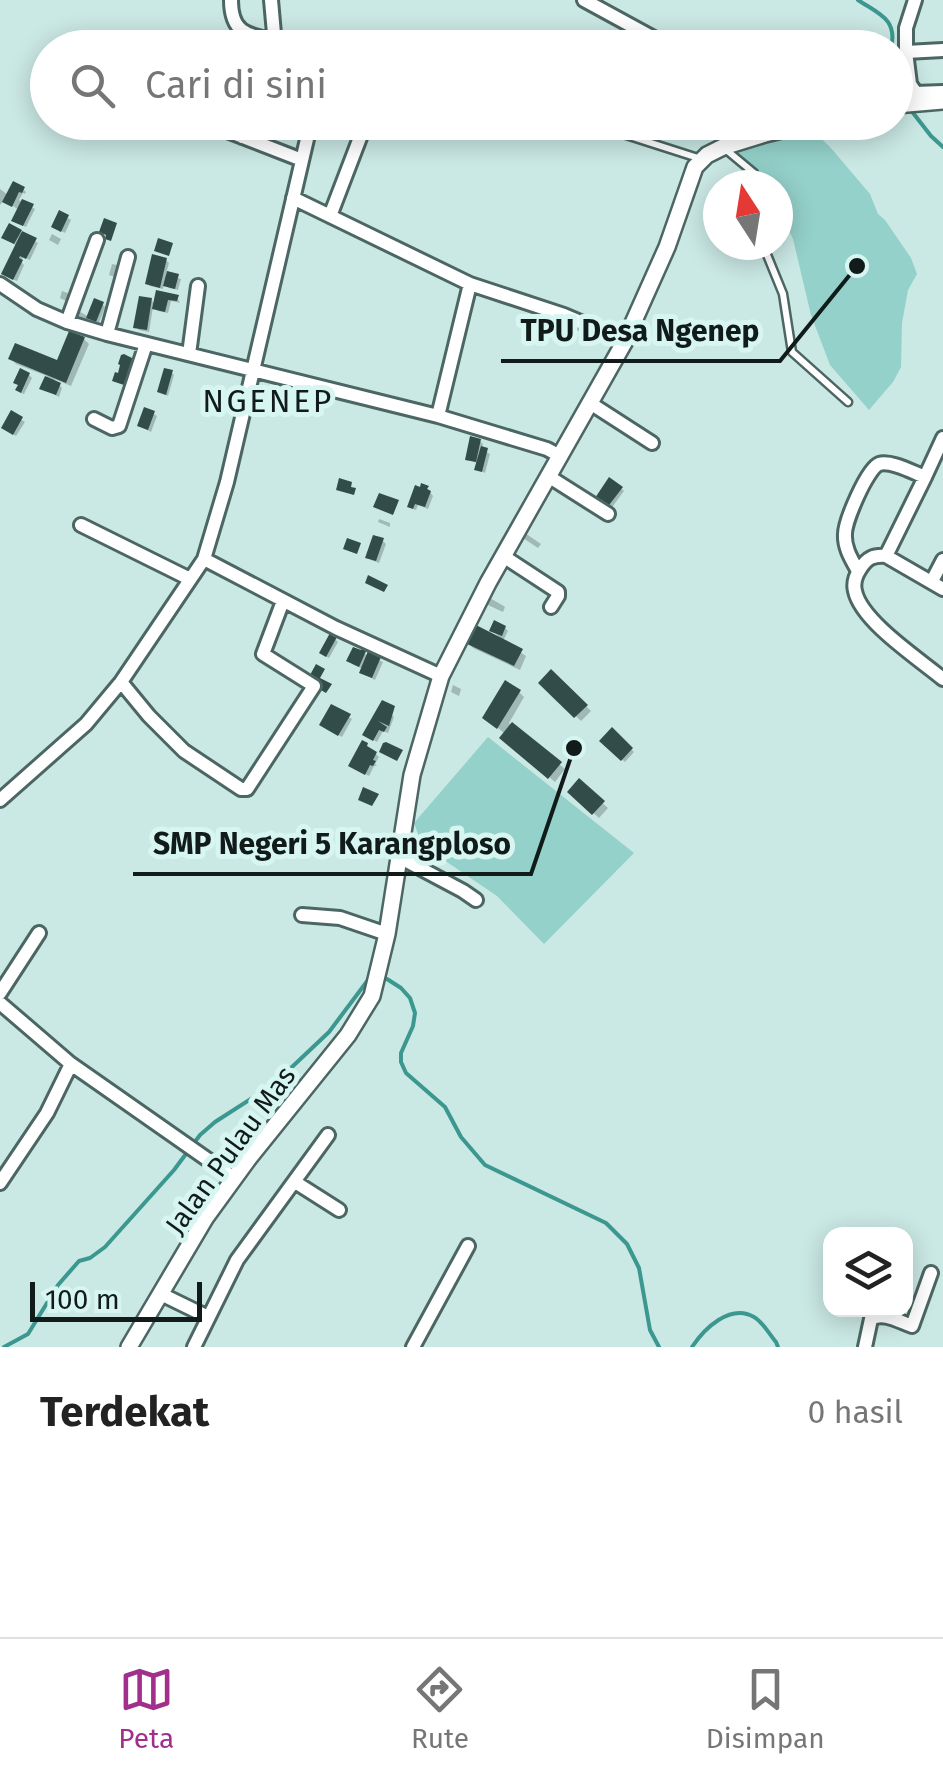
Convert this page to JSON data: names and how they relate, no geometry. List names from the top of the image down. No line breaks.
{"streets":{"street":["Jalan Pulau Mas"]},"districts":["NGENEP"],"places":["TPU Desa Ngenep","SMP Negeri 5 Karangploso"],"scale_bar":"100 m","north":"top","page":{"search":"Cari di sini","scale":"100 m","heading":["Terdekat","0 hasil"],"nav":["Peta","Rute","Disimpan"]}}
